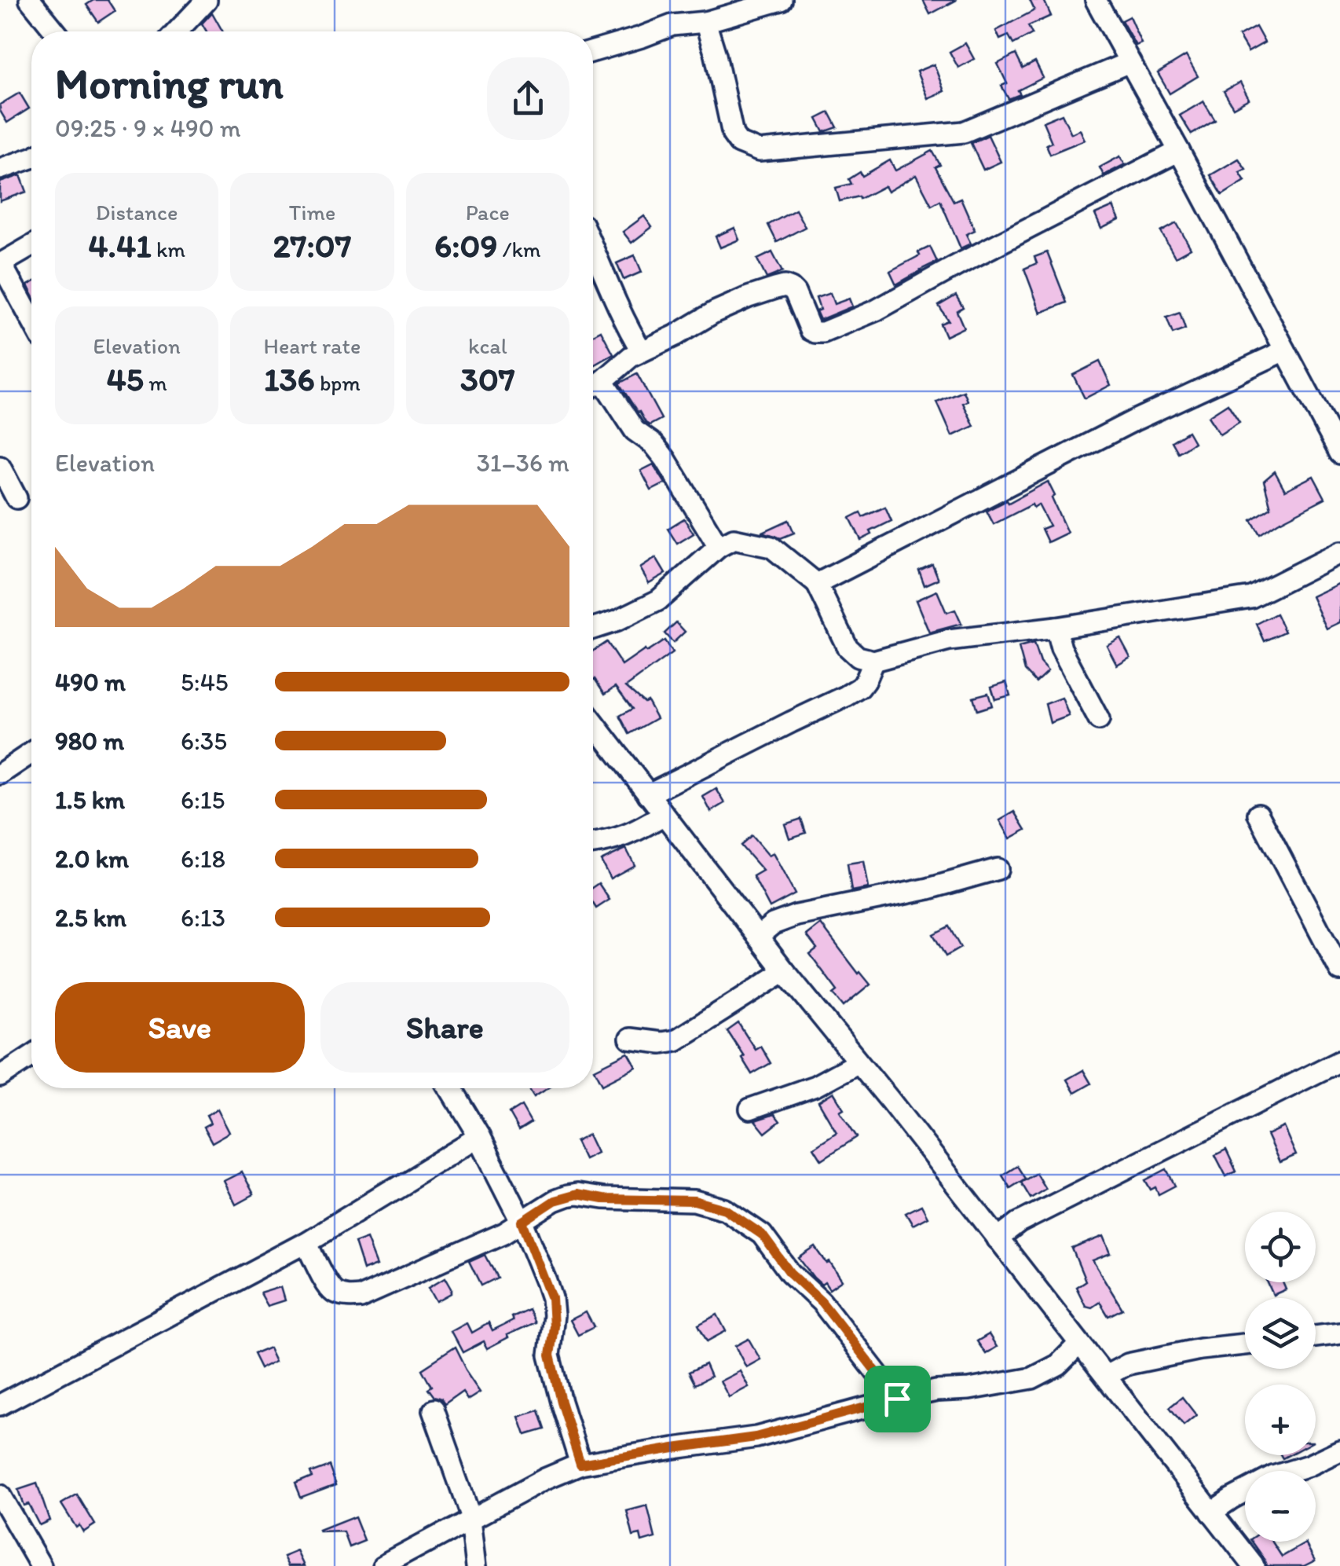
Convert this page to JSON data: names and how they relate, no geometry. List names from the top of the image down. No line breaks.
{"page":{"heading":["Morning run","09:25 · 9 × 490 m"],"stats":[["Distance","4.41 km"],["Time","27:07"],["Pace","6:09 /km"],["Elevation","45 m"],["Heart rate","136 bpm"],["kcal","307"]],"chart":["Elevation","31–36 m"],"list":[{"name":"490 m","note":"5:45"},{"name":"980 m","note":"6:35"},{"name":"1.5 km","note":"6:15"},{"name":"2.0 km","note":"6:18"},{"name":"2.5 km","note":"6:13"}],"buttons":["Save","Share"],"map_buttons":["+","−"]}}
